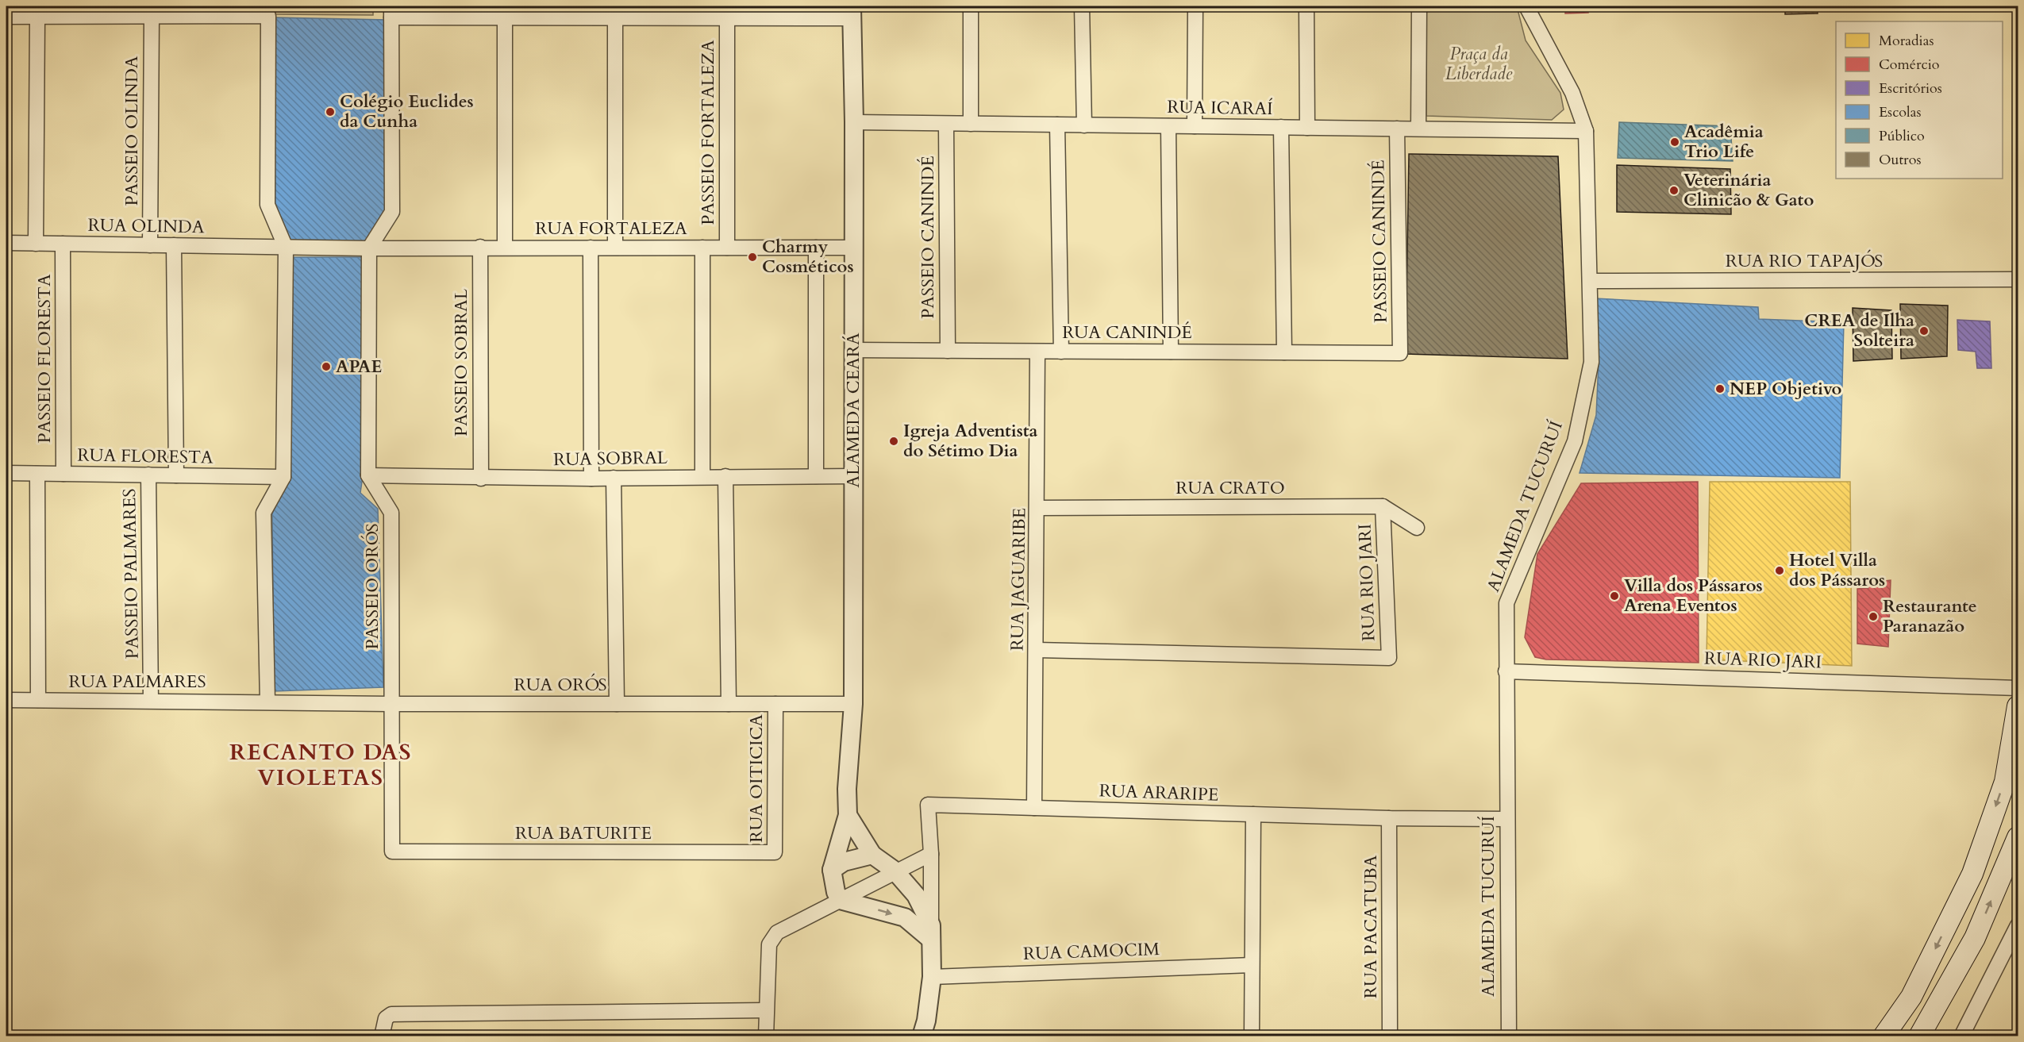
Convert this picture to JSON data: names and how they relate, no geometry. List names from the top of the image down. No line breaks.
{"streets":{"street":["RUA ICARAÍ","PASSEIO OLINDA","PASSEIO FORTALEZA","RUA OLINDA","RUA FORTALEZA","PASSEIO CANINDÉ","RUA RIO TAPAJÓS","RUA CANINDÉ","PASSEIO FLORESTA","PASSEIO SOBRAL","ALAMEDA CEARÁ","RUA FLORESTA","RUA SOBRAL","RUA CRATO","ALAMEDA TUCURUÍ","PASSEIO PALMARES","RUA JAGUARIBE","RUA RIO JARI","PASSEIO ORÓS","RUA PALMARES","RUA ORÓS","RUA OITICICA","RUA ARARIPE","RUA BATURITE","RUA PACATUBA","RUA CAMOCIM"]},"crossings":[["RUA ICARAÍ","PASSEIO CANINDÉ"],["RUA ICARAÍ","ALAMEDA CEARÁ"],["RUA ICARAÍ","ALAMEDA TUCURUÍ"],["PASSEIO OLINDA","RUA OLINDA"],["PASSEIO FORTALEZA","RUA FORTALEZA"],["RUA OLINDA","RUA FORTALEZA"],["RUA OLINDA","PASSEIO FLORESTA"],["RUA FORTALEZA","PASSEIO SOBRAL"],["RUA FORTALEZA","ALAMEDA CEARÁ"],["PASSEIO CANINDÉ","RUA CANINDÉ"],["RUA RIO TAPAJÓS","ALAMEDA TUCURUÍ"],["RUA CANINDÉ","ALAMEDA CEARÁ"],["RUA CANINDÉ","RUA JAGUARIBE"],["PASSEIO FLORESTA","RUA FLORESTA"],["PASSEIO SOBRAL","RUA SOBRAL"],["ALAMEDA CEARÁ","RUA SOBRAL"],["ALAMEDA CEARÁ","RUA ORÓS"],["RUA FLORESTA","PASSEIO PALMARES"],["RUA SOBRAL","PASSEIO ORÓS"],["RUA CRATO","RUA JAGUARIBE"],["RUA CRATO","RUA RIO JARI"],["ALAMEDA TUCURUÍ","RUA RIO JARI"],["ALAMEDA TUCURUÍ","RUA ARARIPE"],["PASSEIO PALMARES","RUA PALMARES"],["RUA JAGUARIBE","RUA RIO JARI"],["RUA JAGUARIBE","RUA ARARIPE"],["PASSEIO ORÓS","RUA ORÓS"],["PASSEIO ORÓS","RUA BATURITE"],["RUA PALMARES","RUA ORÓS"],["RUA ORÓS","RUA OITICICA"],["RUA OITICICA","RUA BATURITE"],["RUA ARARIPE","RUA PACATUBA"]],"districts":["RECANTO DAS VIOLETAS"],"parks":["Praça da Liberdade"],"places":["Colégio Euclides da Cunha","Acadêmia Trio Life","Veterinária Clinicão & Gato","Charmy Cosméticos","CREA de Ilha Solteira","APAE","NEP Objetivo","Igreja Adventista do Sétimo Dia","Hotel Villa dos Pássaros","Villa dos Pássaros Arena Eventos","Restaurante Paranazão"],"legend":["Moradias","Comércio","Escritórios","Escolas","Público","Outros"]}
